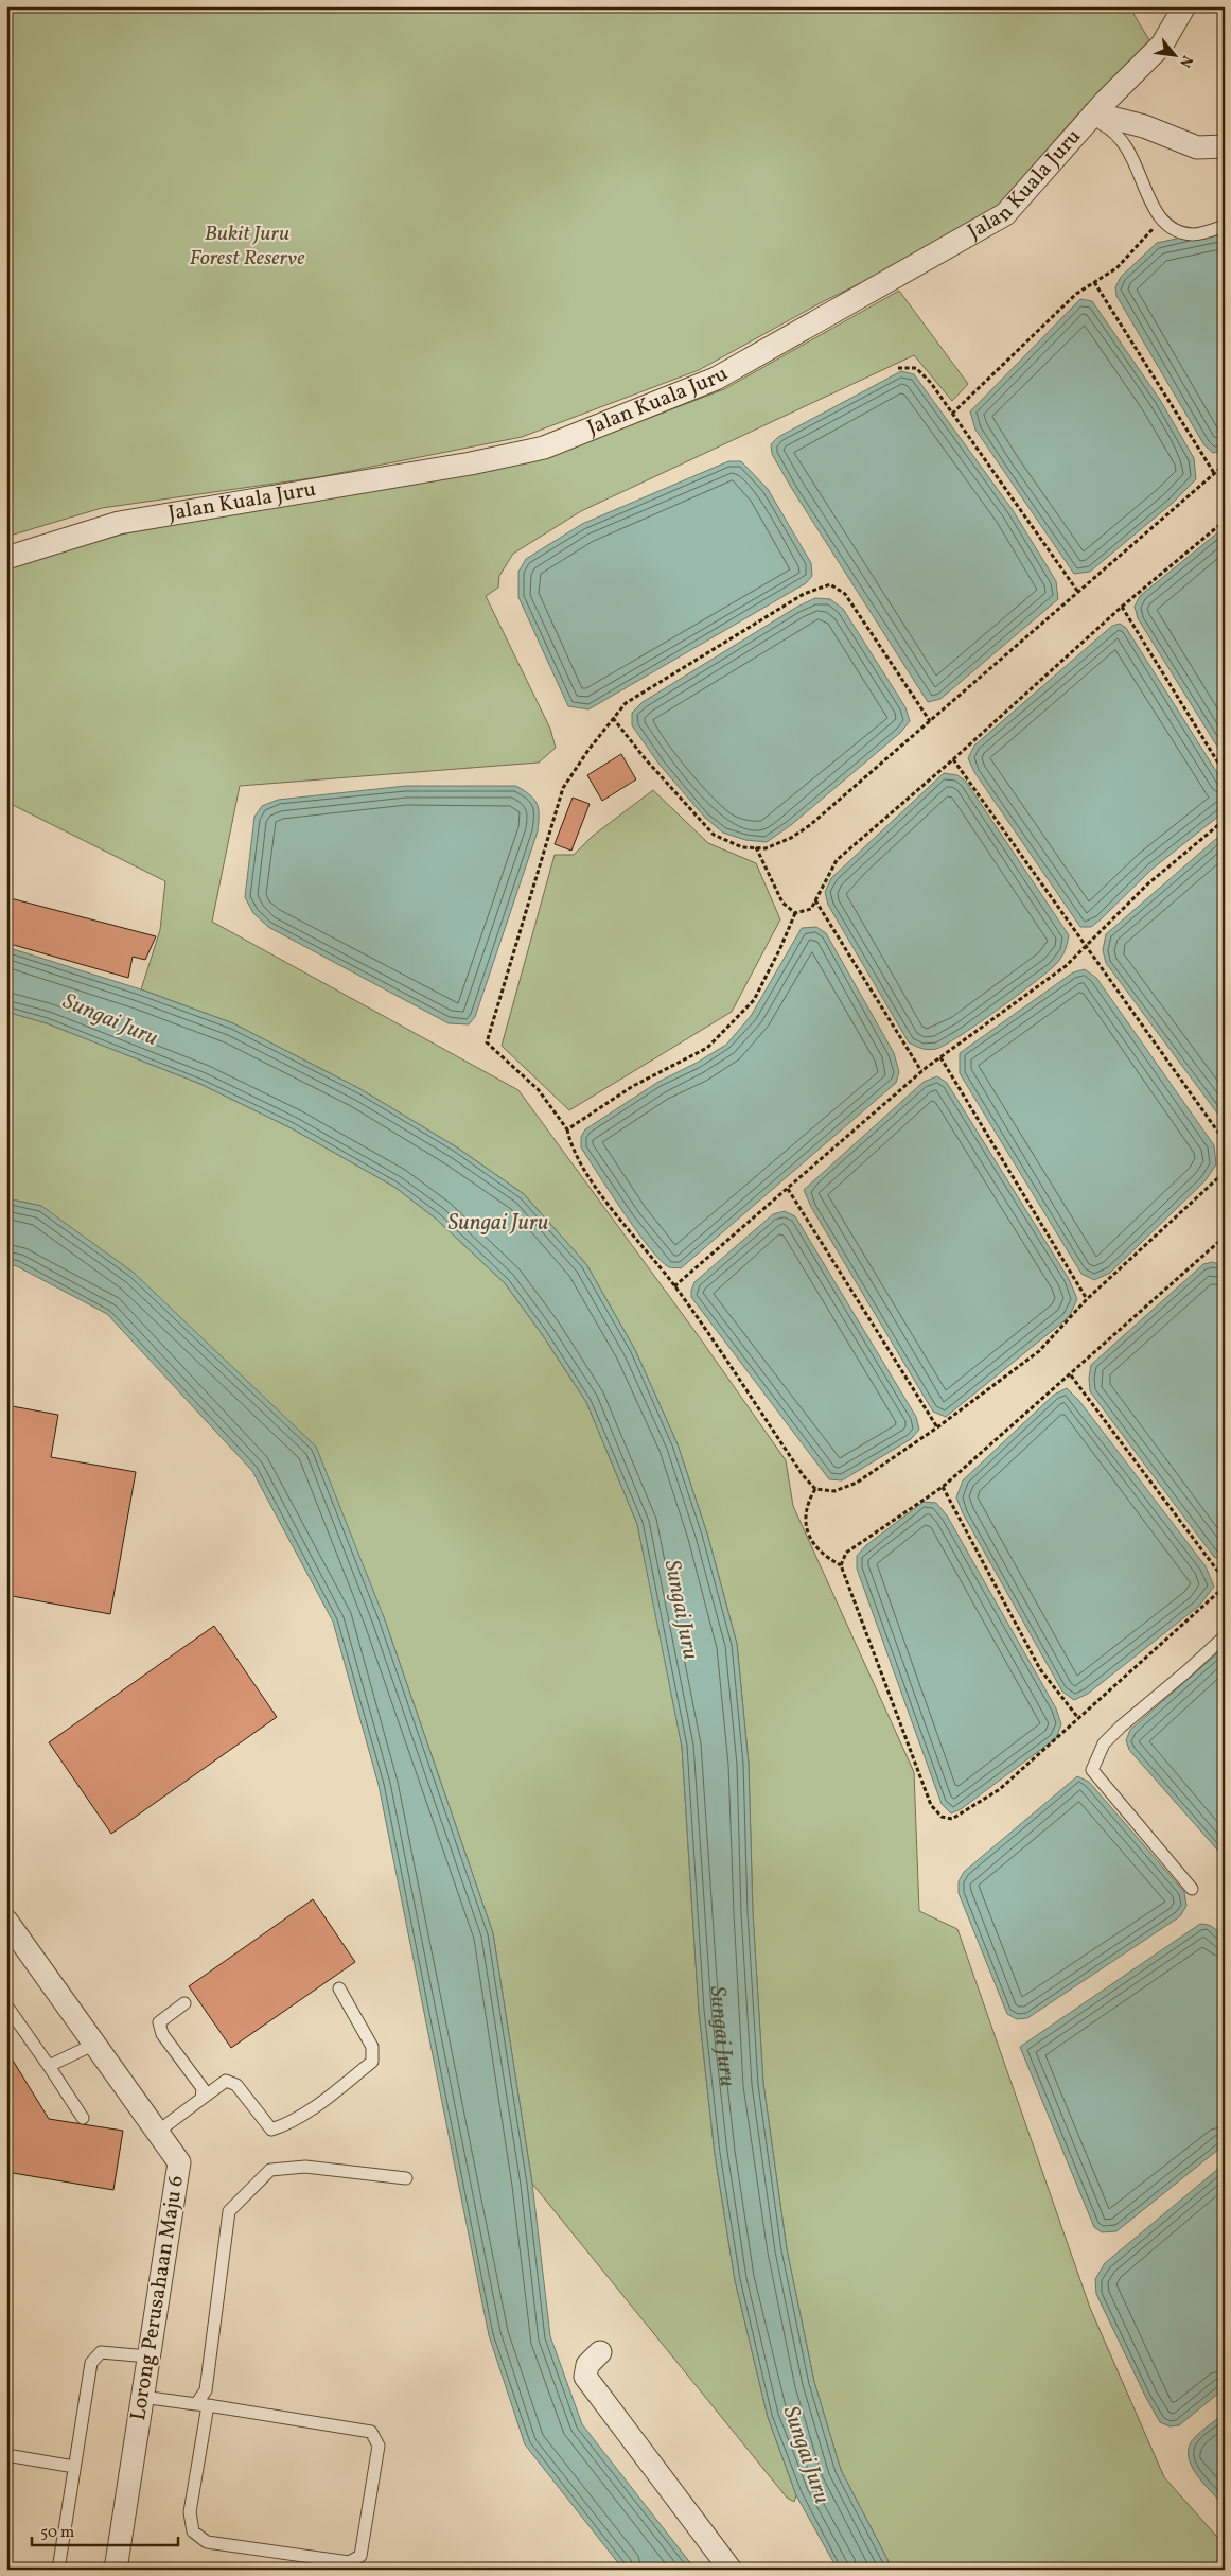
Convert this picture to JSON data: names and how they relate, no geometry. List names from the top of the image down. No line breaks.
{"streets":{"street":["Jalan Kuala Juru","Lorong Perusahaan Maju 6"]},"water":["Sungai Juru"],"parks":["Bukit Juru Forest Reserve"],"scale_bar":"50 m","north":"bottom right"}
